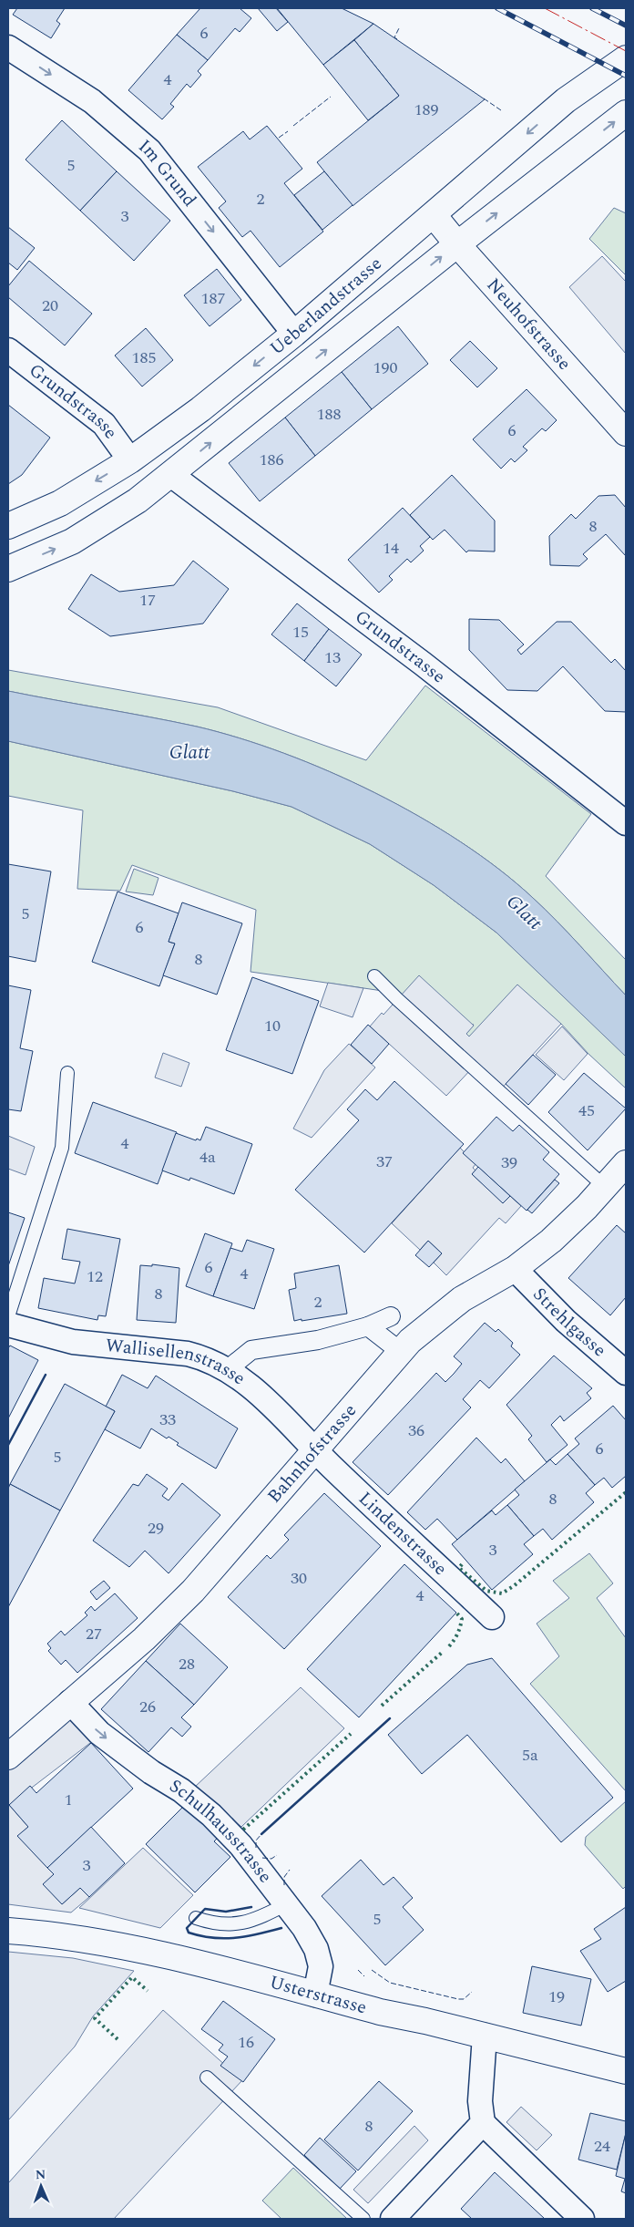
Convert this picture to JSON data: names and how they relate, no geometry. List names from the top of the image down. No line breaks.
{"streets":{"street":["Im Grund","Ueberlandstrasse","Neuhofstrasse","Grundstrasse","Strehlgasse","Wallisellenstrasse","Bahnhofstrasse","Lindenstrasse","Schulhausstrasse","Usterstrasse"]},"crossings":[["Im Grund","Ueberlandstrasse"],["Ueberlandstrasse","Neuhofstrasse"],["Ueberlandstrasse","Grundstrasse"],["Strehlgasse","Bahnhofstrasse"],["Wallisellenstrasse","Bahnhofstrasse"],["Wallisellenstrasse","Lindenstrasse"],["Bahnhofstrasse","Lindenstrasse"],["Bahnhofstrasse","Schulhausstrasse"],["Schulhausstrasse","Usterstrasse"]],"one_way":["Im Grund","Schulhausstrasse"],"water":["Glatt"],"house_numbers":["6","4","189","5","2","3","187","20","185","190","188","6","186","8","14","17","15","13","5","6","8","10","45","4","4a","37","39","6","4","12","8","2","33","36","6","5","8","29","3","30","4","27","28","26","5a","1","3","5","19","16","8","24"],"north":"top"}
